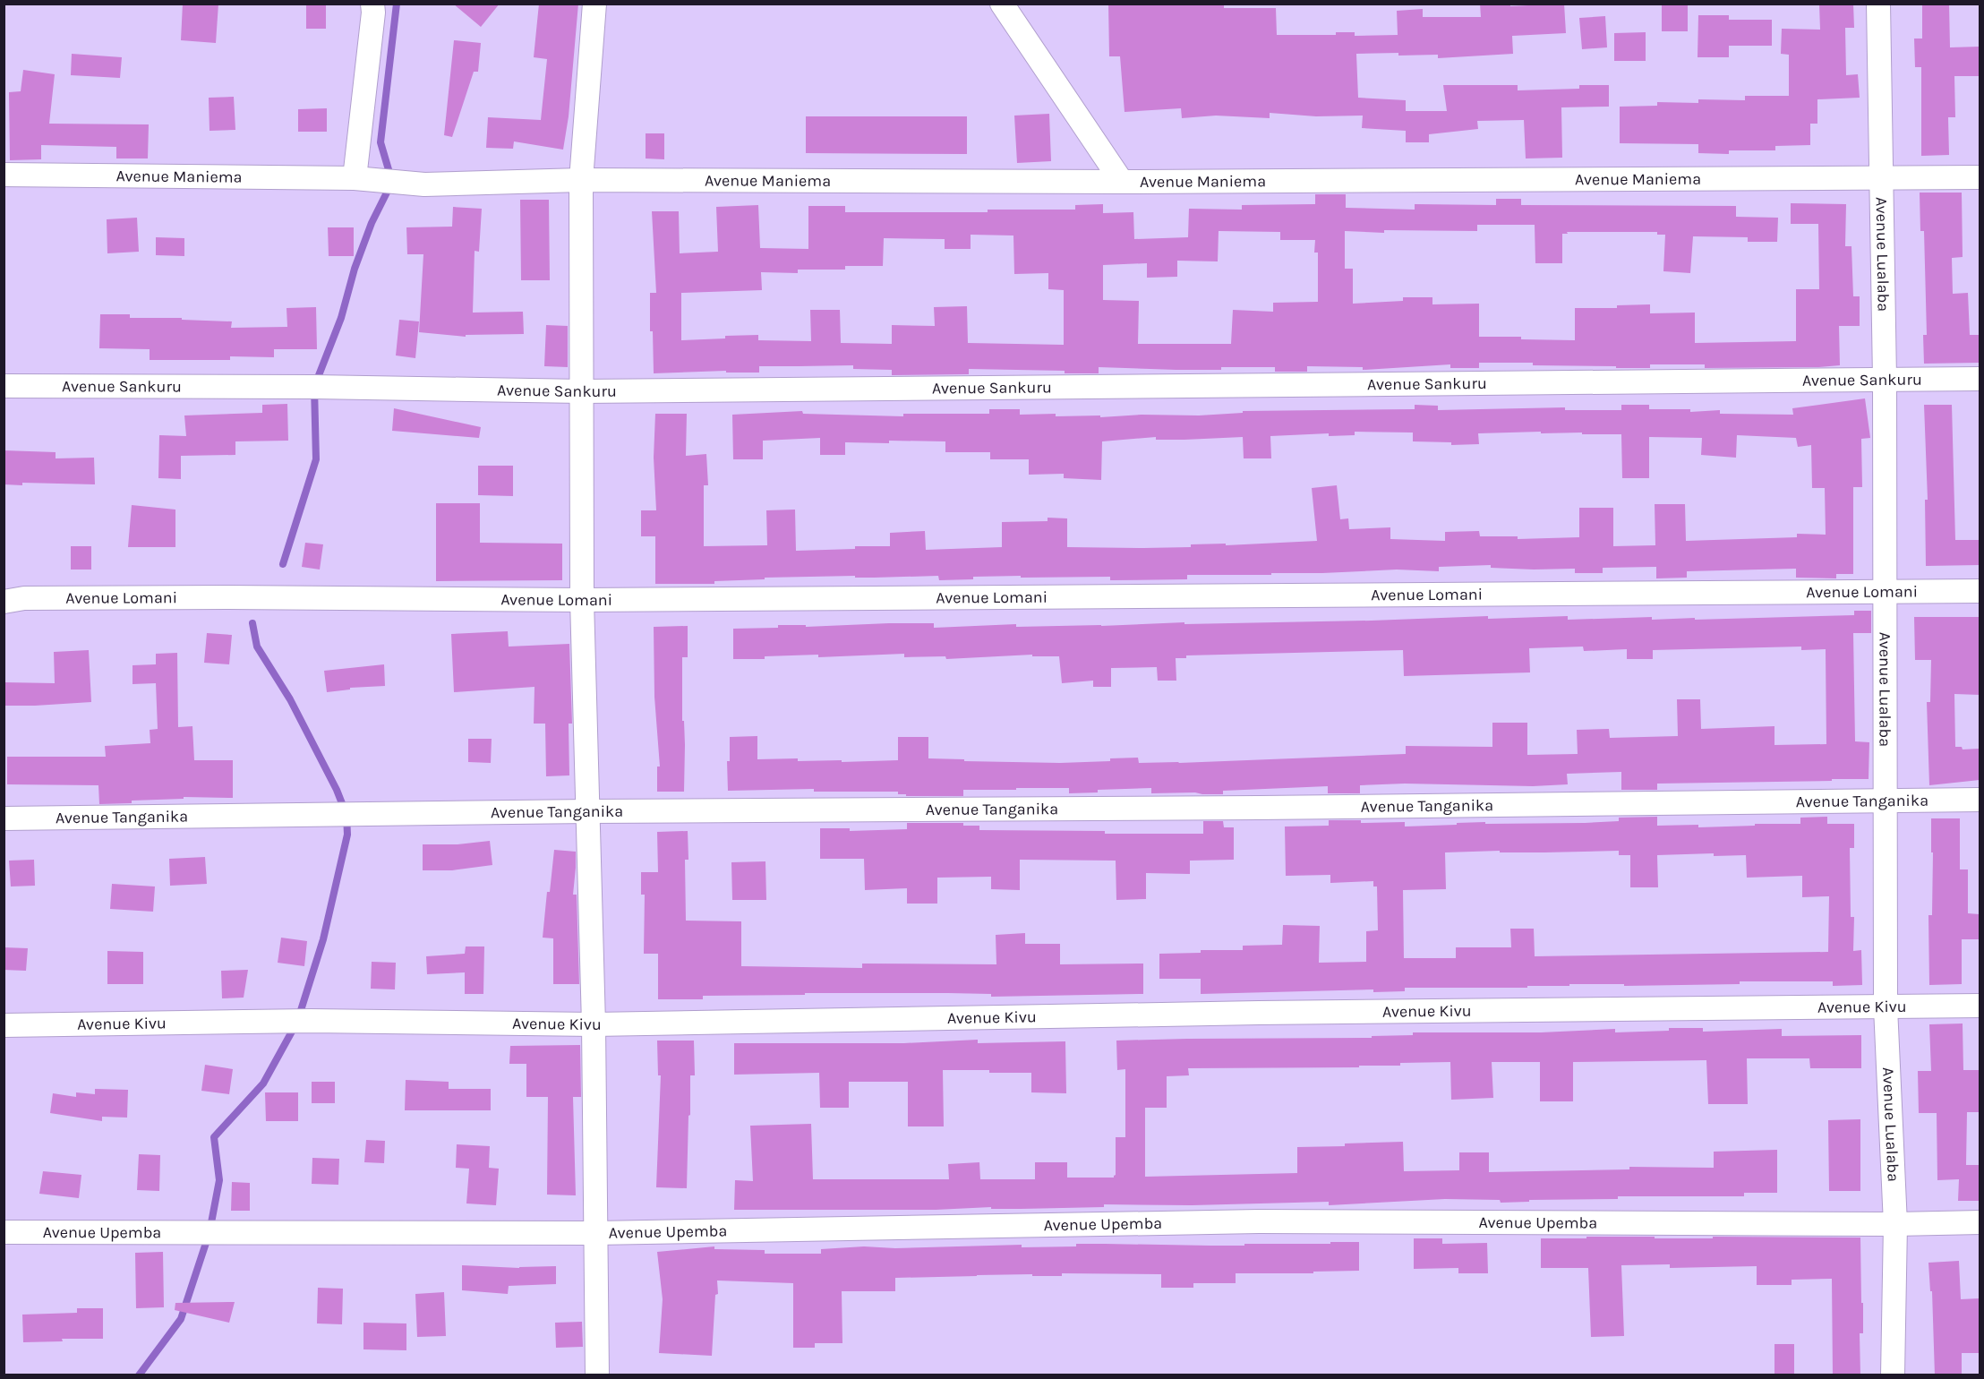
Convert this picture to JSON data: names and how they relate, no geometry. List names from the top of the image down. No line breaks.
{"streets":{"street":["Avenue Maniema","Avenue Lualaba","Avenue Sankuru","Avenue Lomani","Avenue Tanganika","Avenue Kivu","Avenue Upemba"]},"crossings":[["Avenue Maniema","Avenue Lualaba"],["Avenue Lualaba","Avenue Sankuru"],["Avenue Lualaba","Avenue Lomani"],["Avenue Lualaba","Avenue Tanganika"],["Avenue Lualaba","Avenue Kivu"],["Avenue Lualaba","Avenue Upemba"]]}
